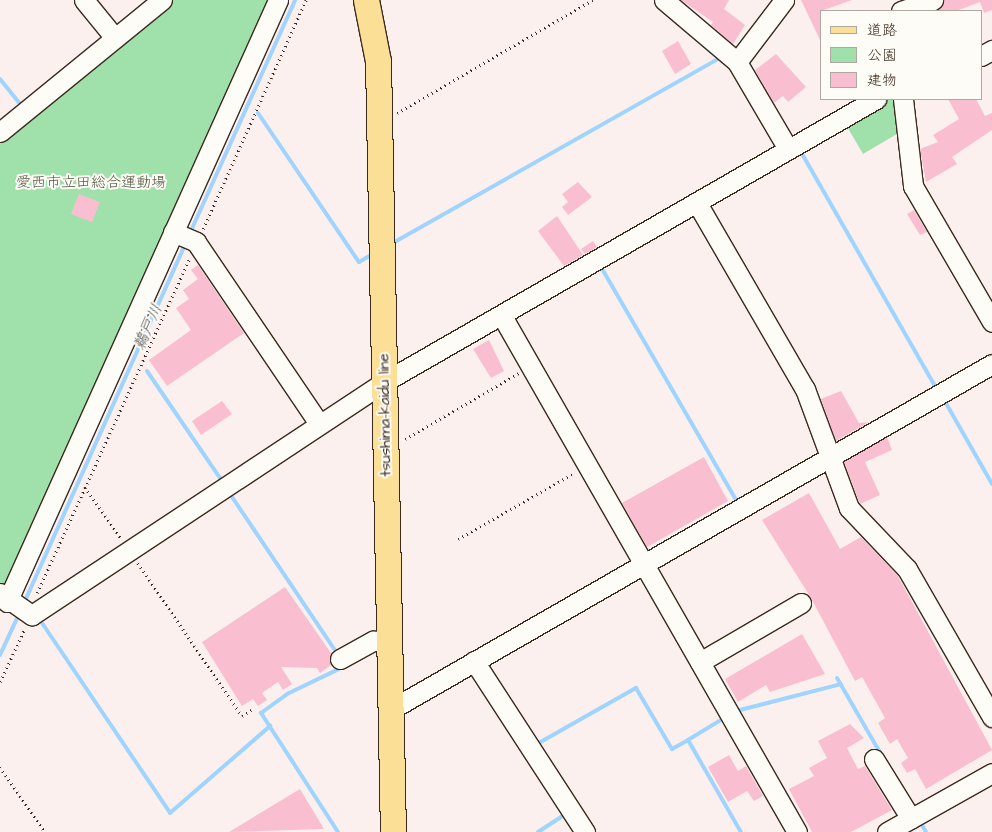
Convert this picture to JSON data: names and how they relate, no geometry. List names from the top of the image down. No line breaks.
{"streets":{"main road":["tsushima-kaidu line"]},"water":["鵜戸川"],"parks":["愛西市立田総合運動場"],"legend":["道路","公園","建物"]}
